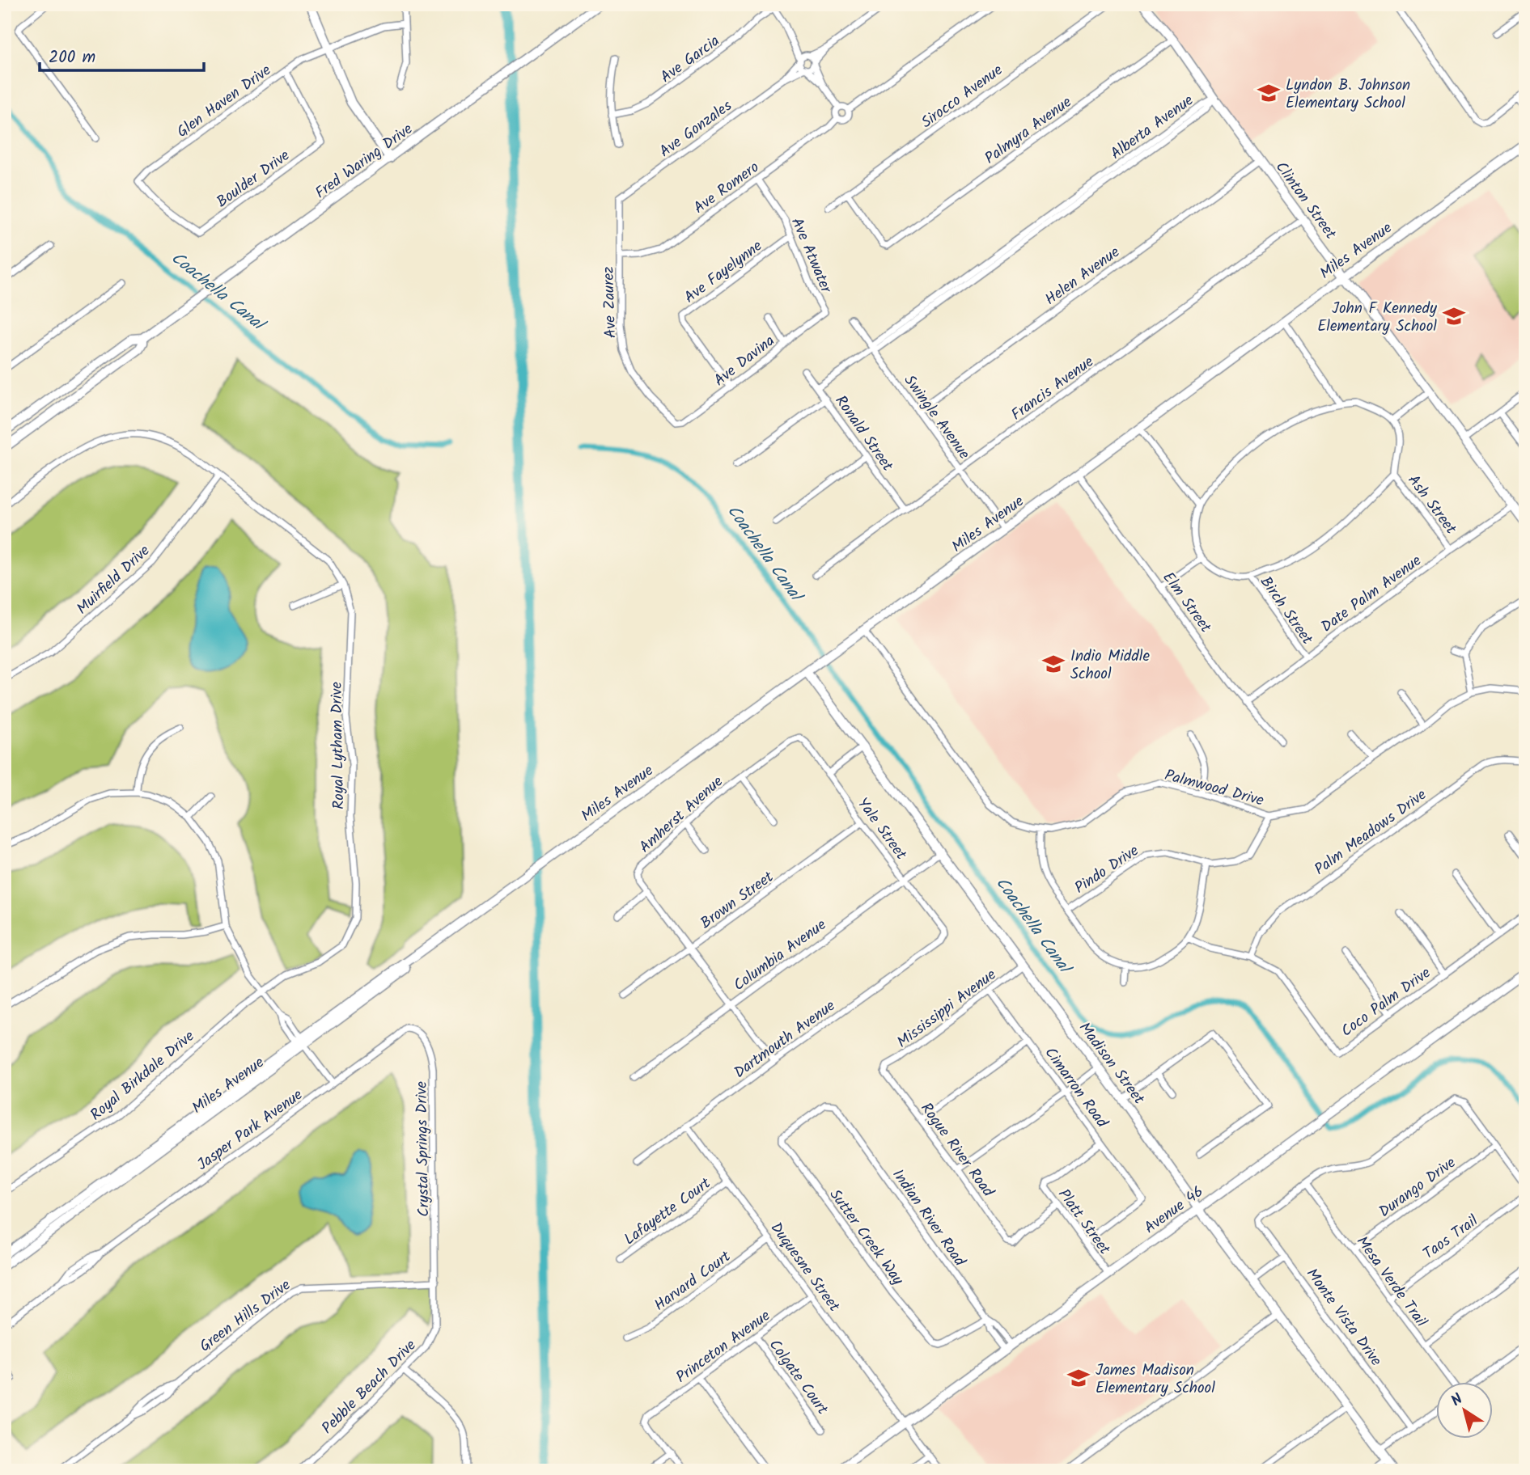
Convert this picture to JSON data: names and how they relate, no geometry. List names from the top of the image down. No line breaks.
{"streets":{"street":["Ave Garcia","Sirocco Avenue","Glen Haven Drive","Alberta Avenue","Ave Gonzales","Palmyra Avenue","Fred Waring Drive","Boulder Drive","Ave Romero","Clinton Street","Miles Avenue","Ave Atwater","Ave Fayelynne","Helen Avenue","Ave Zaurez","Ave Davina","Francis Avenue","Swingle Avenue","Ronald Street","Ash Street","Muirfield Drive","Date Palm Avenue","Elm Street","Birch Street","Royal Lytham Drive","Palmwood Drive","Amherst Avenue","Yale Street","Palm Meadows Drive","Pindo Drive","Brown Street","Columbia Avenue","Coco Palm Drive","Mississippi Avenue","Dartmouth Avenue","Madison Street","Royal Birkdale Drive","Cimarron Road","Jasper Park Avenue","Crystal Springs Drive","Rogue River Road","Durango Drive","Avenue 46","Lafayette Court","Indian River Road","Platt Street","Sutter Creek Way","Taos Trail","Duquesne Street","Harvard Court","Mesa Verde Trail","Green Hills Drive","Monte Vista Drive","Princeton Avenue","Colgate Court","Pebble Beach Drive"]},"crossings":[["Sirocco Avenue","Palmyra Avenue"],["Glen Haven Drive","Boulder Drive"],["Alberta Avenue","Clinton Street"],["Alberta Avenue","Swingle Avenue"],["Alberta Avenue","Ronald Street"],["Ave Gonzales","Ave Zaurez"],["Palmyra Avenue","Clinton Street"],["Ave Romero","Ave Atwater"],["Ave Romero","Ave Zaurez"],["Clinton Street","Miles Avenue"],["Clinton Street","Helen Avenue"],["Clinton Street","Francis Avenue"],["Clinton Street","Date Palm Avenue"],["Miles Avenue","Swingle Avenue"],["Miles Avenue","Elm Street"],["Miles Avenue","Palmwood Drive"],["Miles Avenue","Madison Street"],["Ave Atwater","Ave Fayelynne"],["Ave Atwater","Ave Davina"],["Ave Fayelynne","Ave Davina"],["Helen Avenue","Swingle Avenue"],["Ave Zaurez","Ave Davina"],["Francis Avenue","Swingle Avenue"],["Francis Avenue","Ronald Street"],["Ash Street","Date Palm Avenue"],["Muirfield Drive","Royal Lytham Drive"],["Date Palm Avenue","Elm Street"],["Date Palm Avenue","Birch Street"],["Royal Lytham Drive","Royal Birkdale Drive"],["Palmwood Drive","Pindo Drive"],["Amherst Avenue","Yale Street"],["Yale Street","Brown Street"],["Yale Street","Columbia Avenue"],["Yale Street","Dartmouth Avenue"],["Palm Meadows Drive","Coco Palm Drive"],["Columbia Avenue","Madison Street"],["Mississippi Avenue","Madison Street"],["Mississippi Avenue","Cimarron Road"],["Mississippi Avenue","Rogue River Road"],["Dartmouth Avenue","Duquesne Street"],["Madison Street","Avenue 46"],["Cimarron Road","Platt Street"],["Jasper Park Avenue","Crystal Springs Drive"],["Crystal Springs Drive","Green Hills Drive"],["Crystal Springs Drive","Pebble Beach Drive"],["Rogue River Road","Platt Street"],["Durango Drive","Mesa Verde Trail"],["Avenue 46","Indian River Road"],["Avenue 46","Platt Street"],["Avenue 46","Duquesne Street"],["Lafayette Court","Duquesne Street"],["Indian River Road","Sutter Creek Way"],["Taos Trail","Mesa Verde Trail"],["Duquesne Street","Harvard Court"],["Duquesne Street","Princeton Avenue"],["Mesa Verde Trail","Monte Vista Drive"],["Green Hills Drive","Pebble Beach Drive"],["Princeton Avenue","Colgate Court"]],"water":["Coachella Canal"],"places":{"school or university":["Lyndon B. Johnson Elementary School","John F Kennedy Elementary School","Indio Middle School","James Madison Elementary School"]},"scale_bar":"200 m","north":"top left"}
